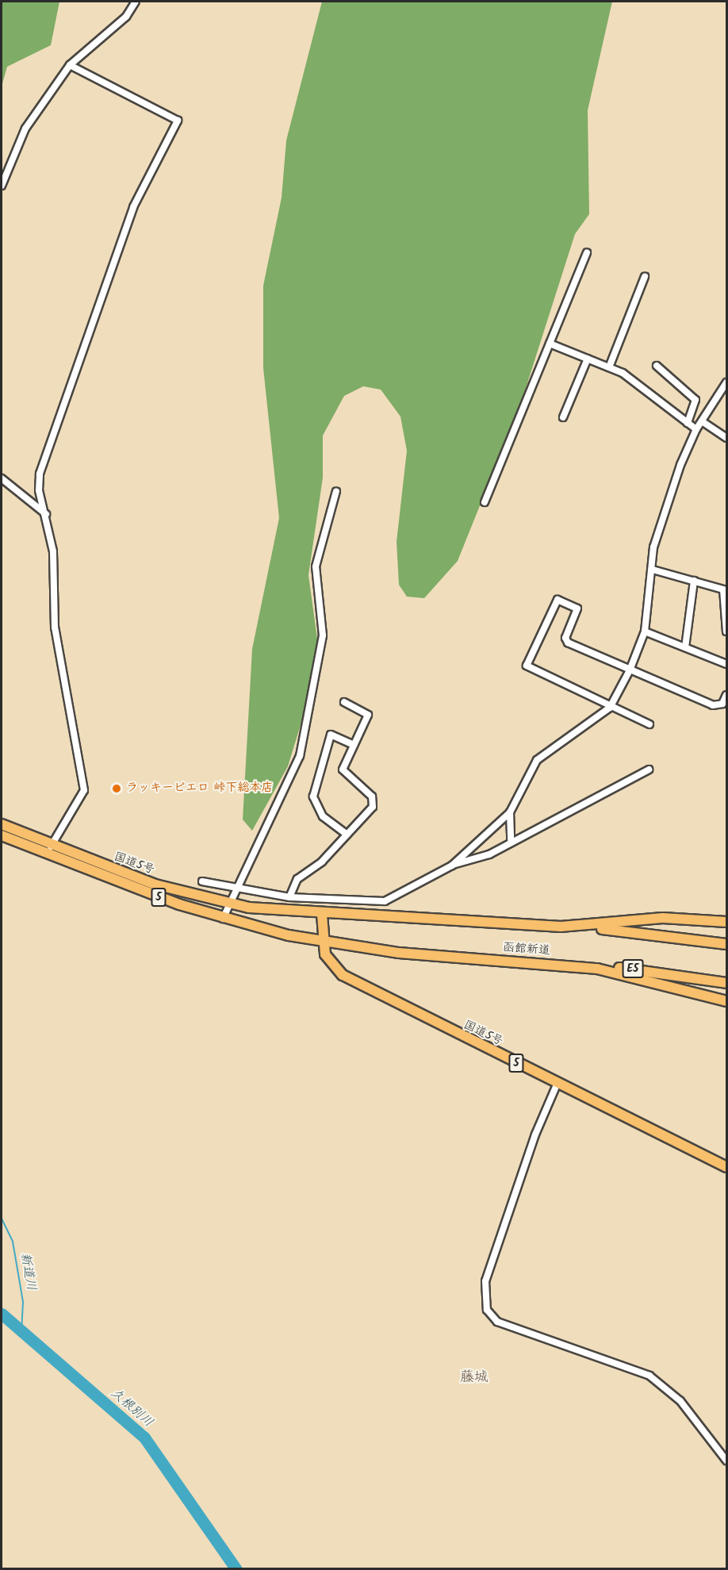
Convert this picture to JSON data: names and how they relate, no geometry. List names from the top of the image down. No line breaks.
{"streets":{"highway":["国道5号","5","函館新道","E5"]},"crossings":[["国道5号","函館新道"],["函館新道","E5"]],"districts":["藤城"],"water":["新道川","久根別川"],"places":["ラッキーピエロ 峠下総本店"]}
